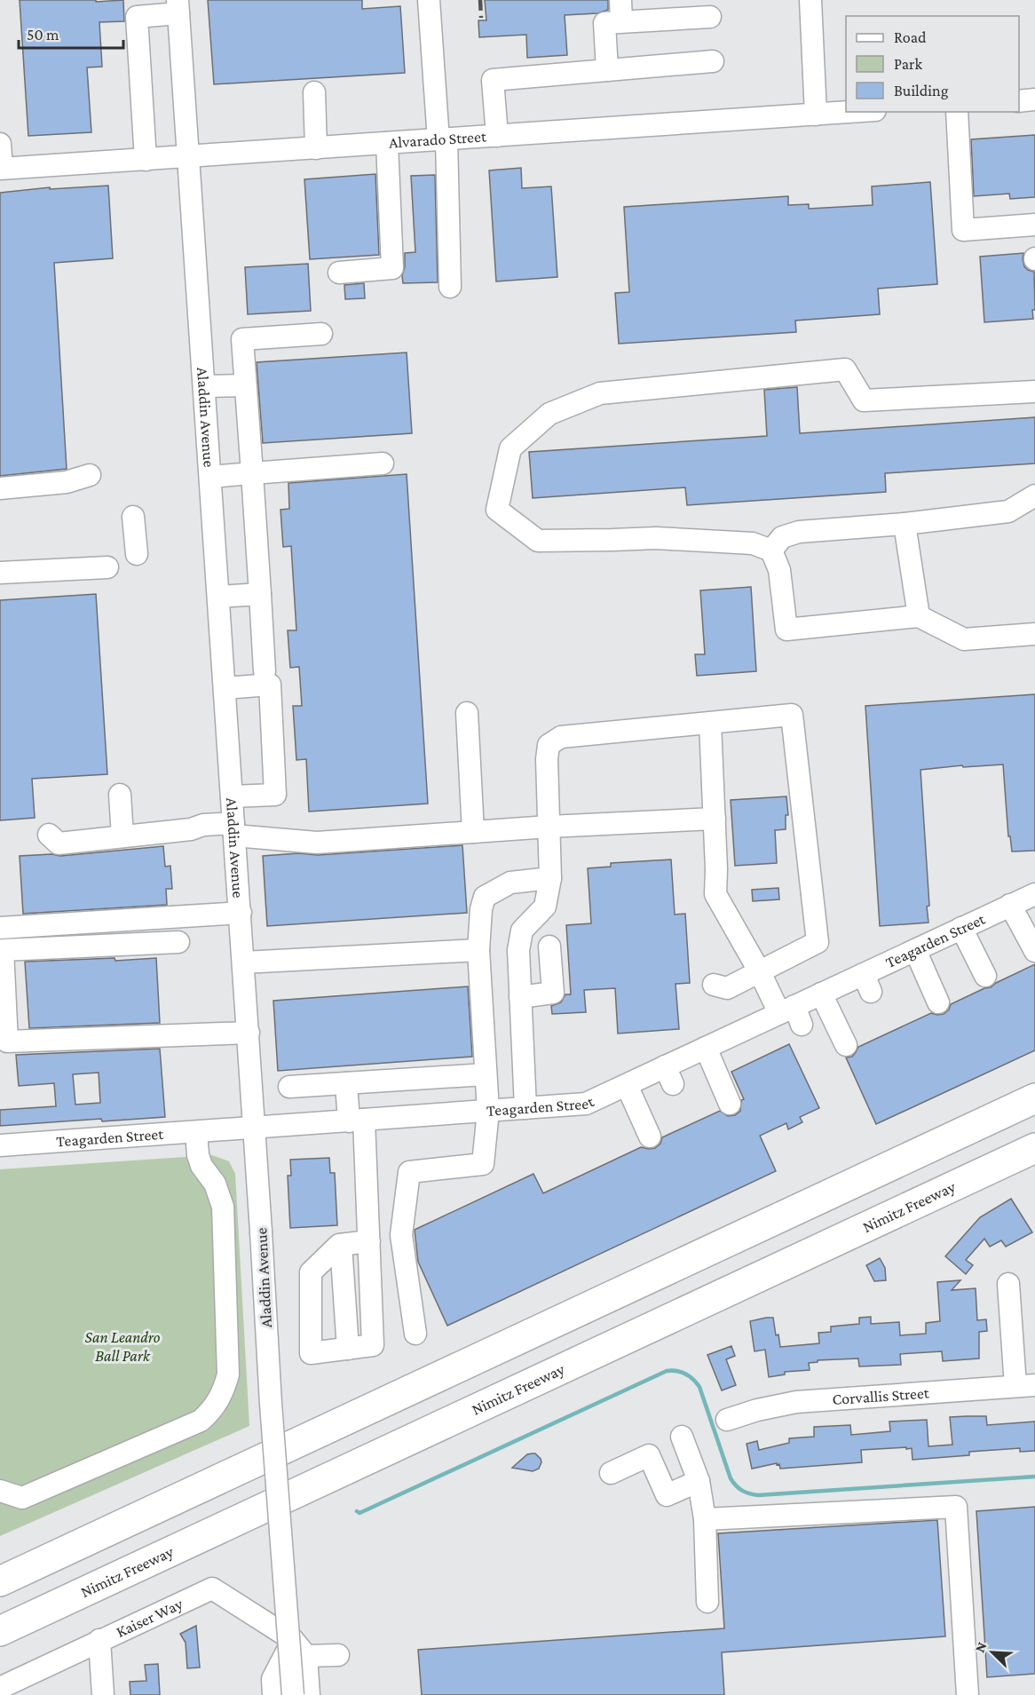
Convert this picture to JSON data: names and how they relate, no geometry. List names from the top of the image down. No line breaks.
{"streets":{"highway":["Nimitz Freeway"],"street":["Alvarado Street","Aladdin Avenue","Teagarden Street","Corvallis Street","Kaiser Way"]},"crossings":[["Alvarado Street","Aladdin Avenue"],["Aladdin Avenue","Teagarden Street"]],"parks":["San Leandro Ball Park"],"legend":["Road","Park","Building"],"scale_bar":"50 m","north":"top left"}
